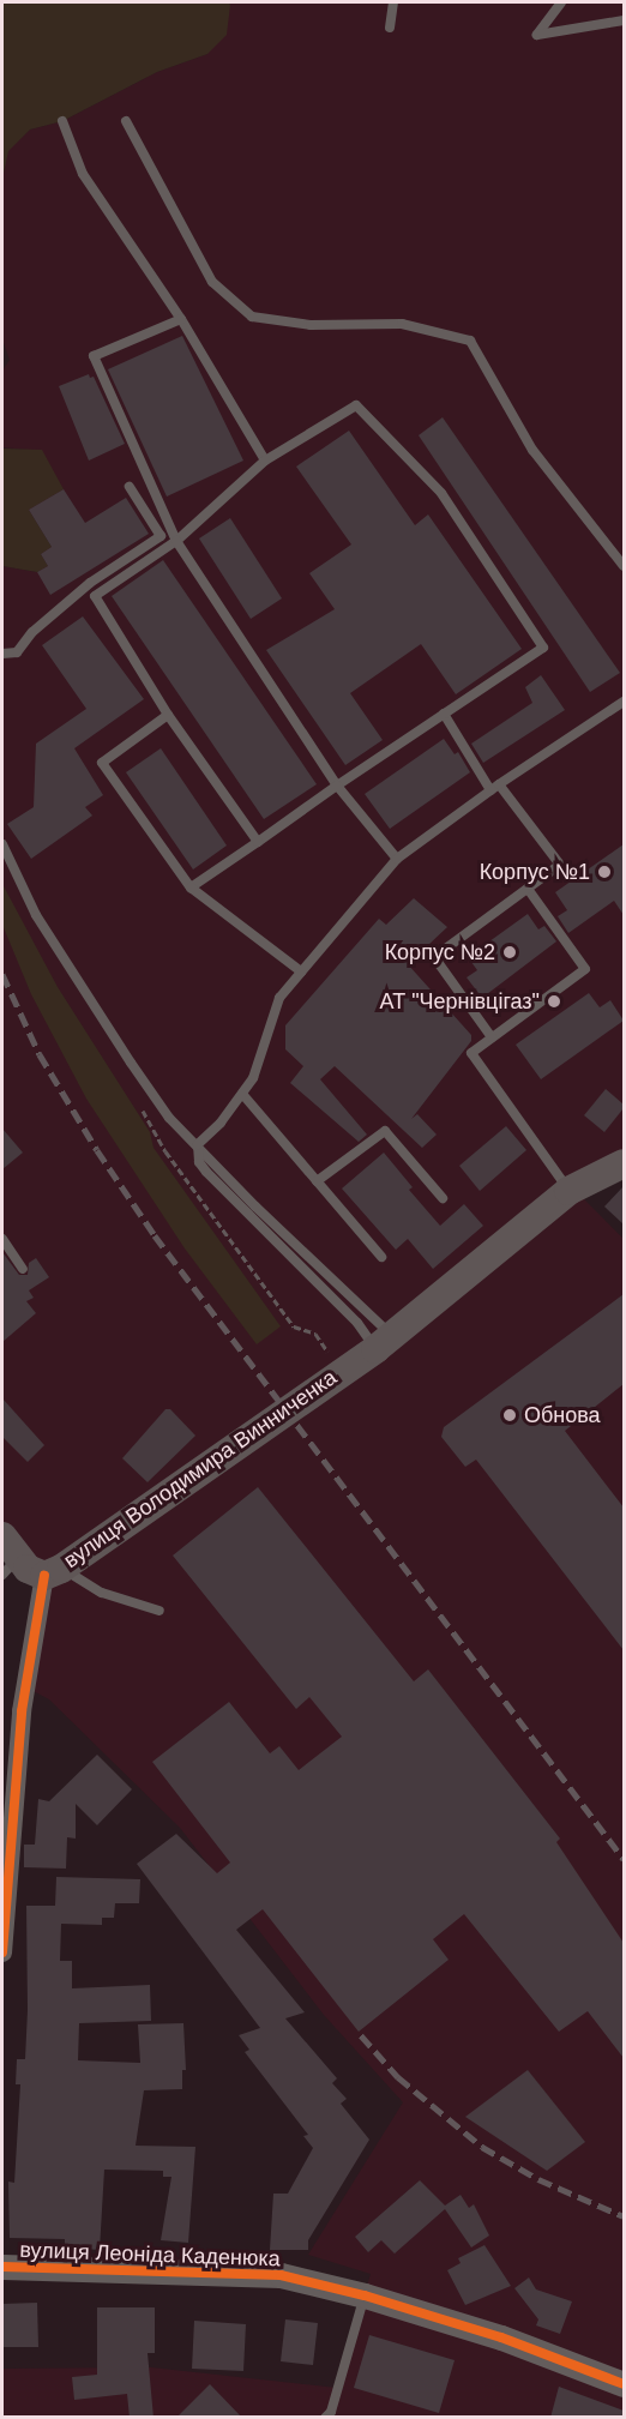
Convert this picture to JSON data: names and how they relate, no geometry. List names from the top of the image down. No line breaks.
{"streets":{"main road":["вулиця Володимира Винниченка"],"street":["вулиця Леоніда Каденюка"]},"places":["Корпус №1","Корпус №2","АТ \"Чернівцігаз\"","Обнова"]}
